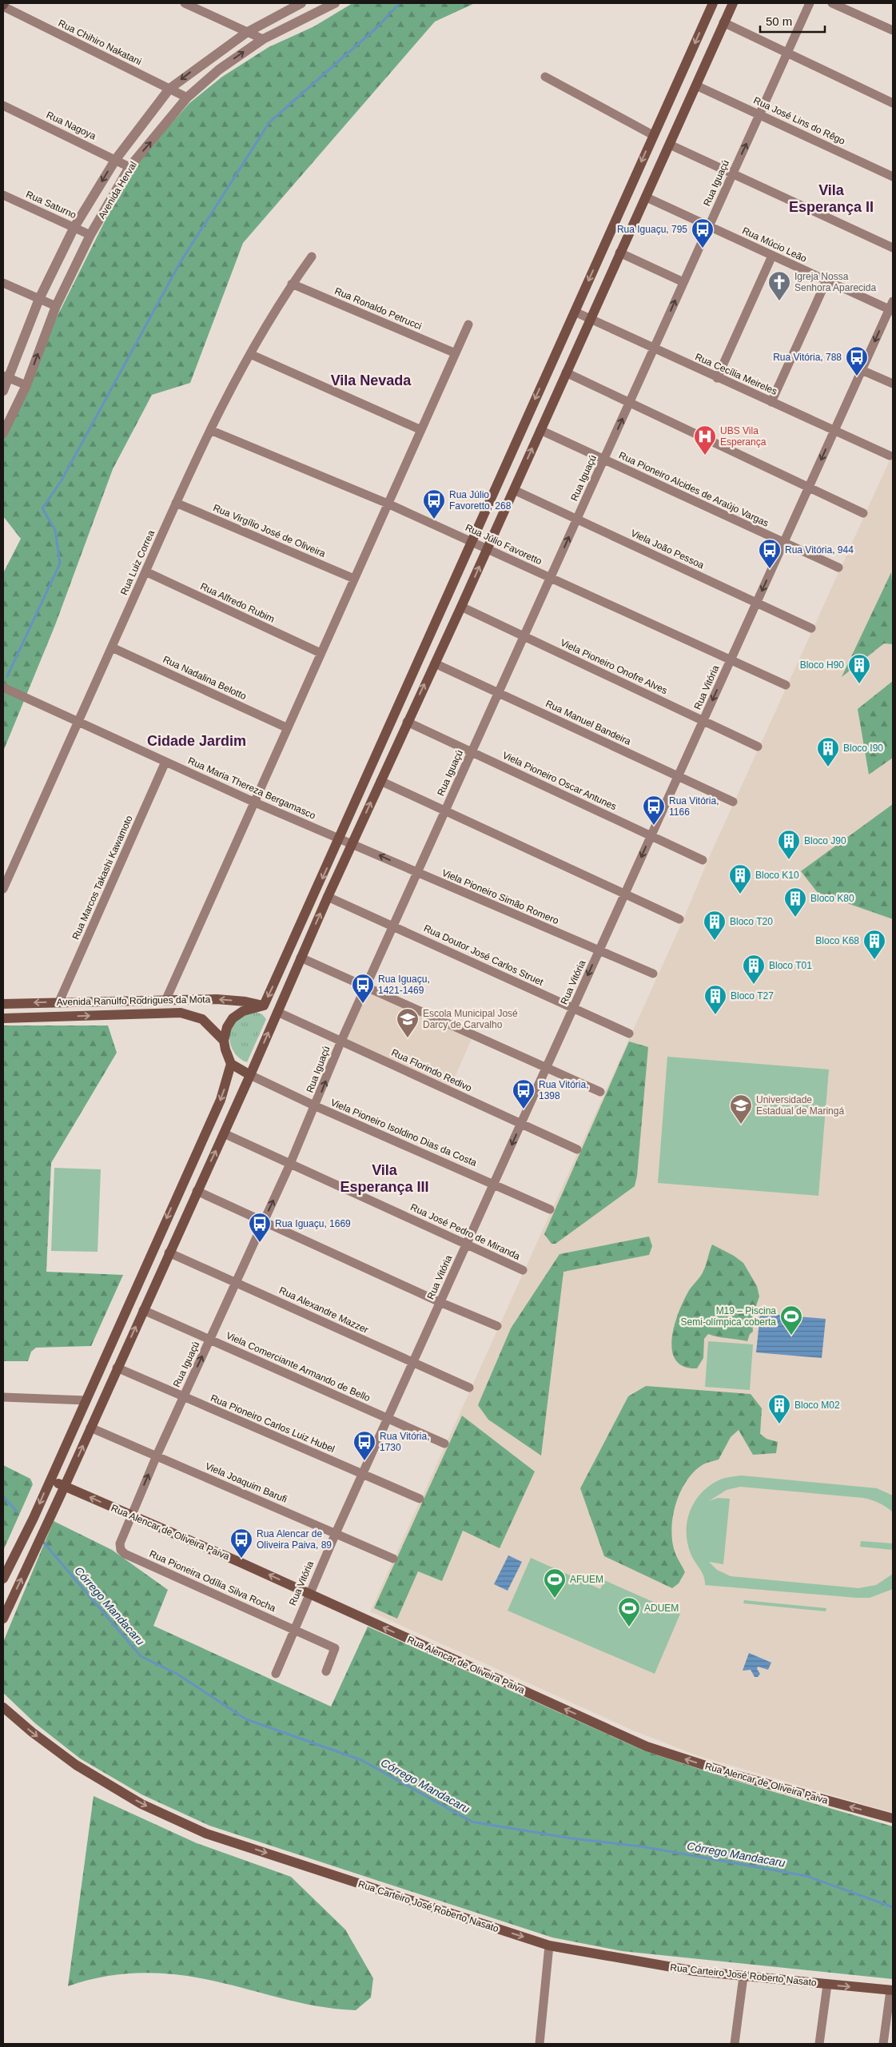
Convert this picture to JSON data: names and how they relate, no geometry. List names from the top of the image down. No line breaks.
{"streets":{"main road":["Avenida Ranulfo Rodrigues da Mota","Rua Alencar de Oliveira Paiva","Rua Carteiro José Roberto Nasato"],"street":["Rua Chihiro Nakatani","Rua José Lins do Rêgo","Rua Nagoya","Rua Iguaçú","Avenida Herval","Rua Saturno","Rua Múcio Leão","Rua Ronaldo Petrucci","Rua Cecília Meireles","Rua Pioneiro Alcides de Araújo Vargas","Rua Virgílio José de Oliveira","Rua Júlio Favoretto","Viela João Pessoa","Rua Luiz Correa","Rua Alfredo Rubim","Viela Pioneiro Onofre Alves","Rua Nadalina Belotto","Rua Vitória","Rua Manuel Bandeira","Viela Pioneiro Oscar Antunes","Rua Maria Thereza Bergamasco","Rua Marcos Takashi Kawamoto","Viela Pioneiro Simão Romero","Rua Doutor José Carlos Struet","Rua Florindo Redivo","Viela Pioneiro Isoldino Dias da Costa","Rua José Pedro de Miranda","Rua Alexandre Mazzer","Viela Comerciante Armando de Bello","Rua Pioneiro Carlos Luiz Hubel","Viela Joaquim Barufi","Rua Pioneira Odília Silva Rocha"]},"crossings":[["Rua Chihiro Nakatani","Avenida Herval"],["Rua José Lins do Rêgo","Rua Iguaçú"],["Rua Nagoya","Avenida Herval"],["Rua Iguaçú","Rua Múcio Leão"],["Rua Iguaçú","Rua Cecília Meireles"],["Rua Iguaçú","Rua Pioneiro Alcides de Araújo Vargas"],["Rua Iguaçú","Rua Júlio Favoretto"],["Rua Iguaçú","Viela João Pessoa"],["Rua Iguaçú","Viela Pioneiro Onofre Alves"],["Rua Iguaçú","Rua Manuel Bandeira"],["Rua Iguaçú","Viela Pioneiro Oscar Antunes"],["Rua Iguaçú","Viela Pioneiro Simão Romero"],["Rua Iguaçú","Rua Doutor José Carlos Struet"],["Rua Iguaçú","Rua Florindo Redivo"],["Rua Iguaçú","Viela Pioneiro Isoldino Dias da Costa"],["Rua Iguaçú","Rua José Pedro de Miranda"],["Rua Iguaçú","Rua Alexandre Mazzer"],["Rua Iguaçú","Viela Comerciante Armando de Bello"],["Rua Iguaçú","Rua Pioneiro Carlos Luiz Hubel"],["Rua Iguaçú","Viela Joaquim Barufi"],["Rua Iguaçú","Rua Alencar de Oliveira Paiva"],["Rua Iguaçú","Rua Pioneira Odília Silva Rocha"],["Avenida Herval","Rua Saturno"],["Rua Múcio Leão","Rua Vitória"],["Rua Ronaldo Petrucci","Rua Luiz Correa"],["Rua Cecília Meireles","Rua Vitória"],["Rua Pioneiro Alcides de Araújo Vargas","Rua Vitória"],["Rua Virgílio José de Oliveira","Rua Luiz Correa"],["Rua Júlio Favoretto","Rua Luiz Correa"],["Rua Júlio Favoretto","Rua Vitória"],["Viela João Pessoa","Rua Vitória"],["Rua Luiz Correa","Rua Alfredo Rubim"],["Rua Luiz Correa","Rua Nadalina Belotto"],["Rua Luiz Correa","Rua Maria Thereza Bergamasco"],["Viela Pioneiro Onofre Alves","Rua Vitória"],["Rua Vitória","Rua Manuel Bandeira"],["Rua Vitória","Viela Pioneiro Oscar Antunes"],["Rua Vitória","Viela Pioneiro Simão Romero"],["Rua Vitória","Rua Doutor José Carlos Struet"],["Rua Vitória","Rua Florindo Redivo"],["Rua Vitória","Viela Pioneiro Isoldino Dias da Costa"],["Rua Vitória","Rua José Pedro de Miranda"],["Rua Vitória","Rua Alexandre Mazzer"],["Rua Vitória","Viela Comerciante Armando de Bello"],["Rua Vitória","Rua Pioneiro Carlos Luiz Hubel"],["Rua Vitória","Viela Joaquim Barufi"],["Rua Vitória","Rua Alencar de Oliveira Paiva"],["Rua Vitória","Rua Pioneira Odília Silva Rocha"],["Rua Maria Thereza Bergamasco","Rua Marcos Takashi Kawamoto"],["Rua Maria Thereza Bergamasco","Viela Pioneiro Simão Romero"],["Rua Marcos Takashi Kawamoto","Avenida Ranulfo Rodrigues da Mota"],["Avenida Ranulfo Rodrigues da Mota","Rua Florindo Redivo"]],"one_way":["Rua Alencar de Oliveira Paiva","Rua Carteiro José Roberto Nasato"],"districts":["Vila Esperança II","Vila Nevada","Cidade Jardim","Vila Esperança III"],"water":["Córrego Mandacaru"],"places":{"bus stop":["Rua Iguaçu, 795","Rua Vitória, 788","Rua Júlio Favoretto, 268","Rua Vitória, 944","Rua Vitória, 1166","Rua Iguaçu, 1421-1469","Rua Vitória, 1398","Rua Iguaçu, 1669","Rua Vitória, 1730","Rua Alencar de Oliveira Paiva, 89"],"church":["Igreja Nossa Senhora Aparecida"],"hospital":["UBS Vila Esperança"],"building":["Bloco H90","Bloco I90","Bloco J90","Bloco K10","Bloco K80","Bloco T20","Bloco K68","Bloco T01","Bloco T27","Bloco M02"],"school or university":["Escola Municipal José Darcy de Carvalho","Universidade Estadual de Maringá"],"sports":["M19 – Piscina Semi-olímpica coberta","AFUEM","ADUEM"]},"scale_bar":"50 m"}
